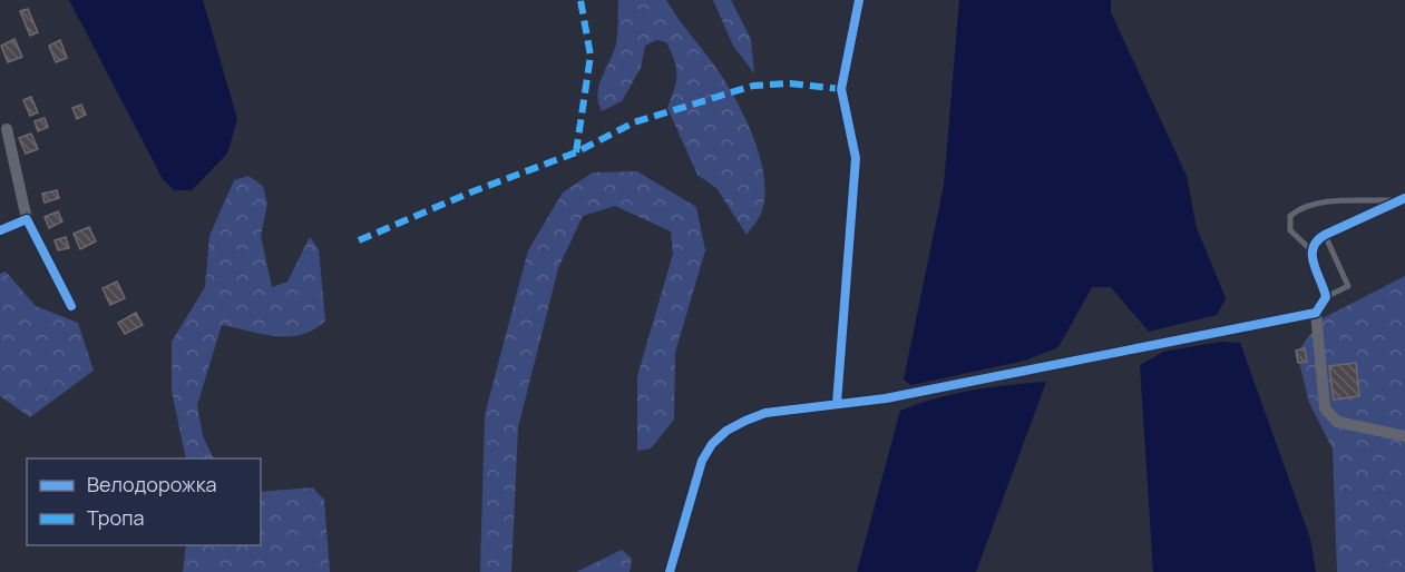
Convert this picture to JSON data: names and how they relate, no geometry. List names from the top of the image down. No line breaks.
{"legend":["Велодорожка","Тропа"]}
